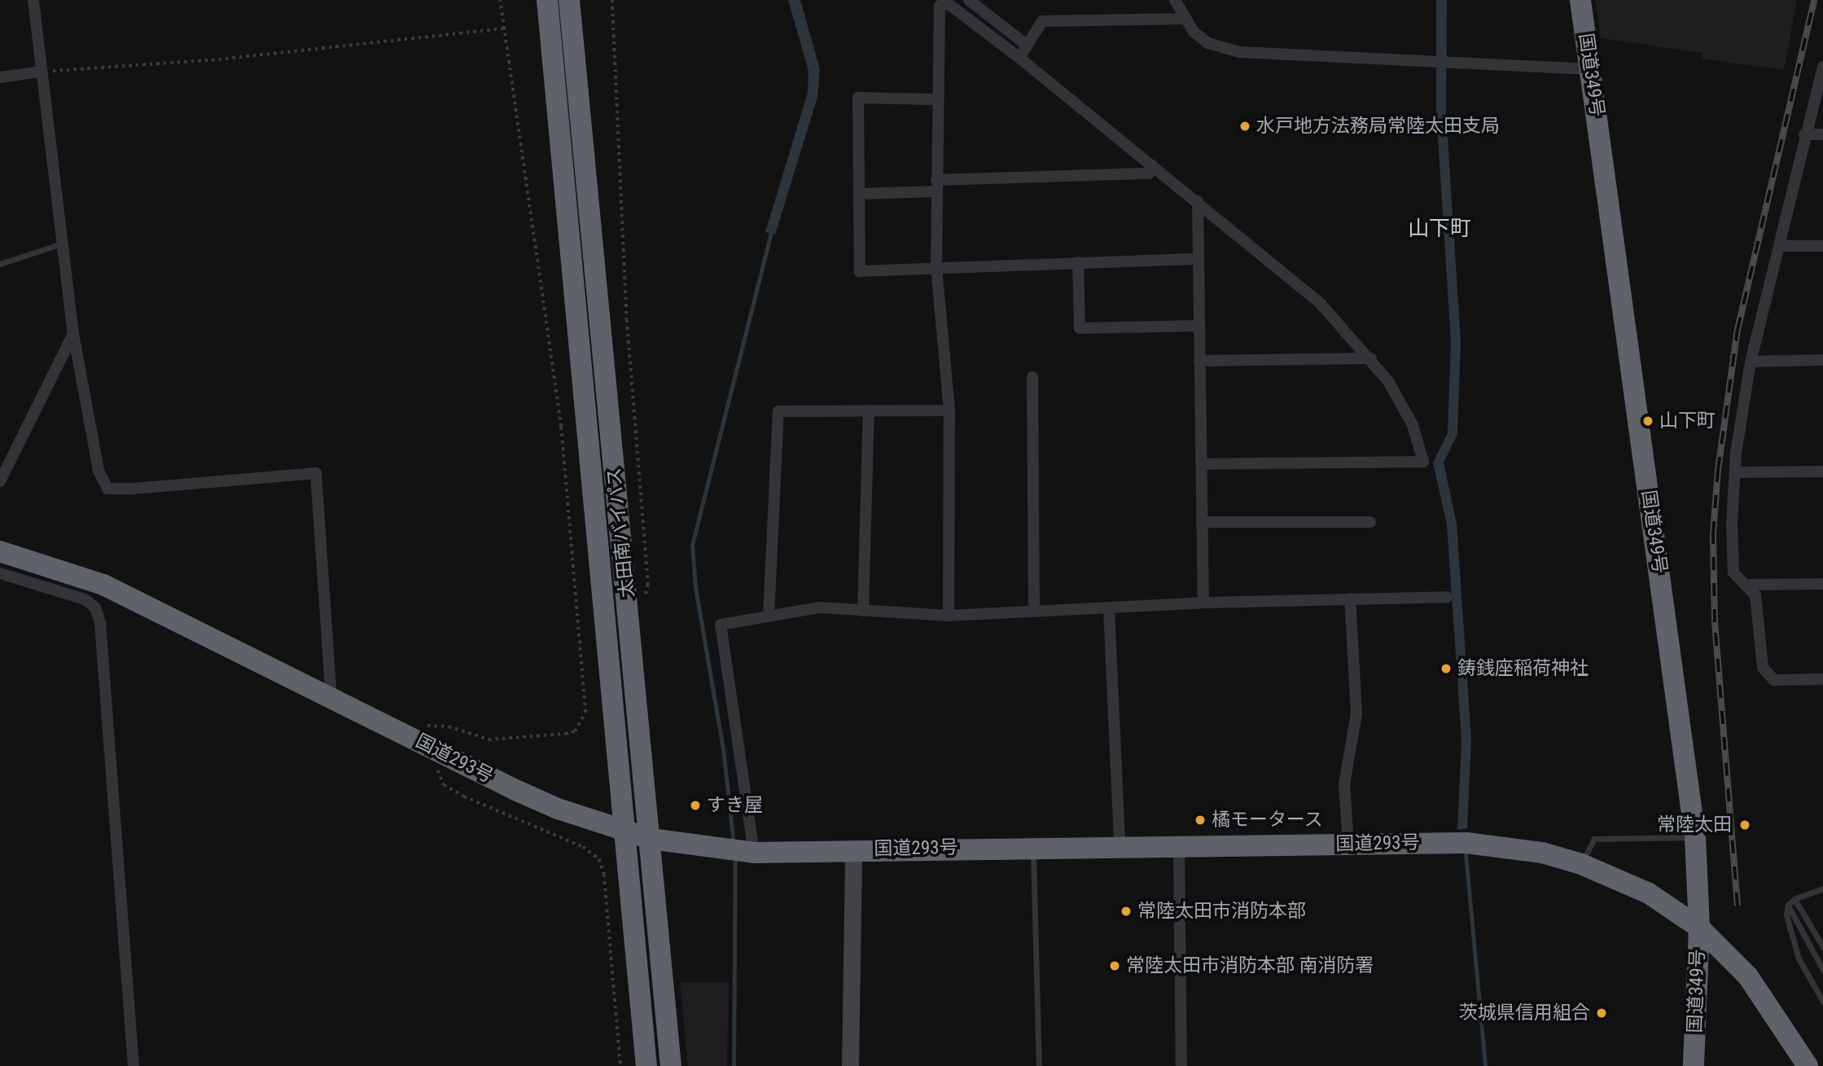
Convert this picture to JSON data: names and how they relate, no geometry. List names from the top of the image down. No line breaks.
{"streets":{"highway":["国道349号","太田南バイパス","国道293号"]},"crossings":[["国道349号","国道293号"],["太田南バイパス","国道293号"]],"districts":["山下町"],"places":["水戸地方法務局常陸太田支局","山下町","鋳銭座稲荷神社","すき屋","橘モータース","常陸太田","常陸太田市消防本部","常陸太田市消防本部 南消防署","茨城県信用組合"]}
